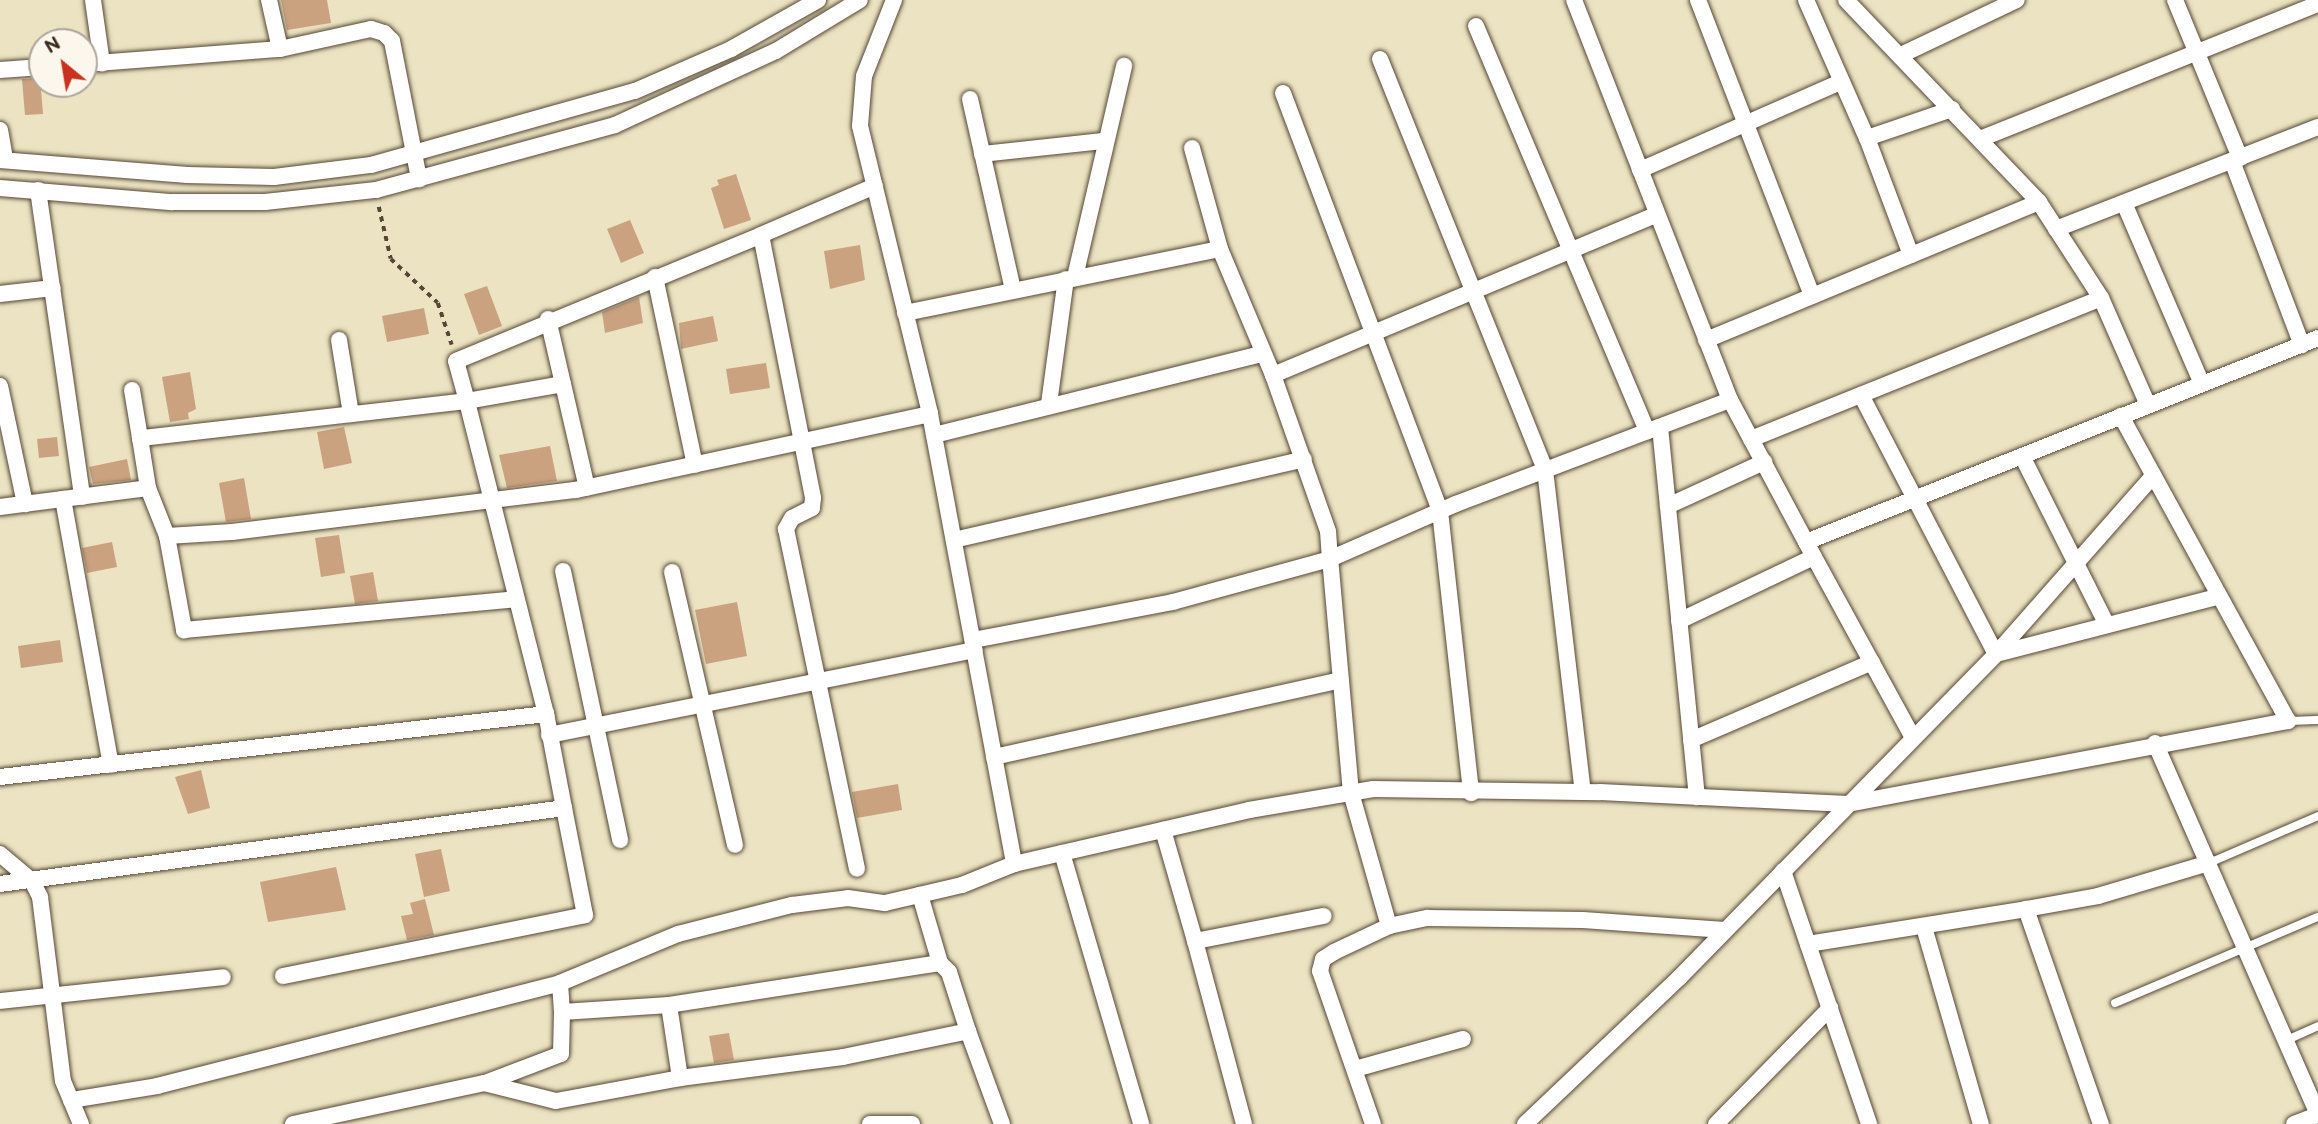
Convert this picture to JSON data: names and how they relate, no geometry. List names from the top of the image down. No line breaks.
{"north":"top left"}
